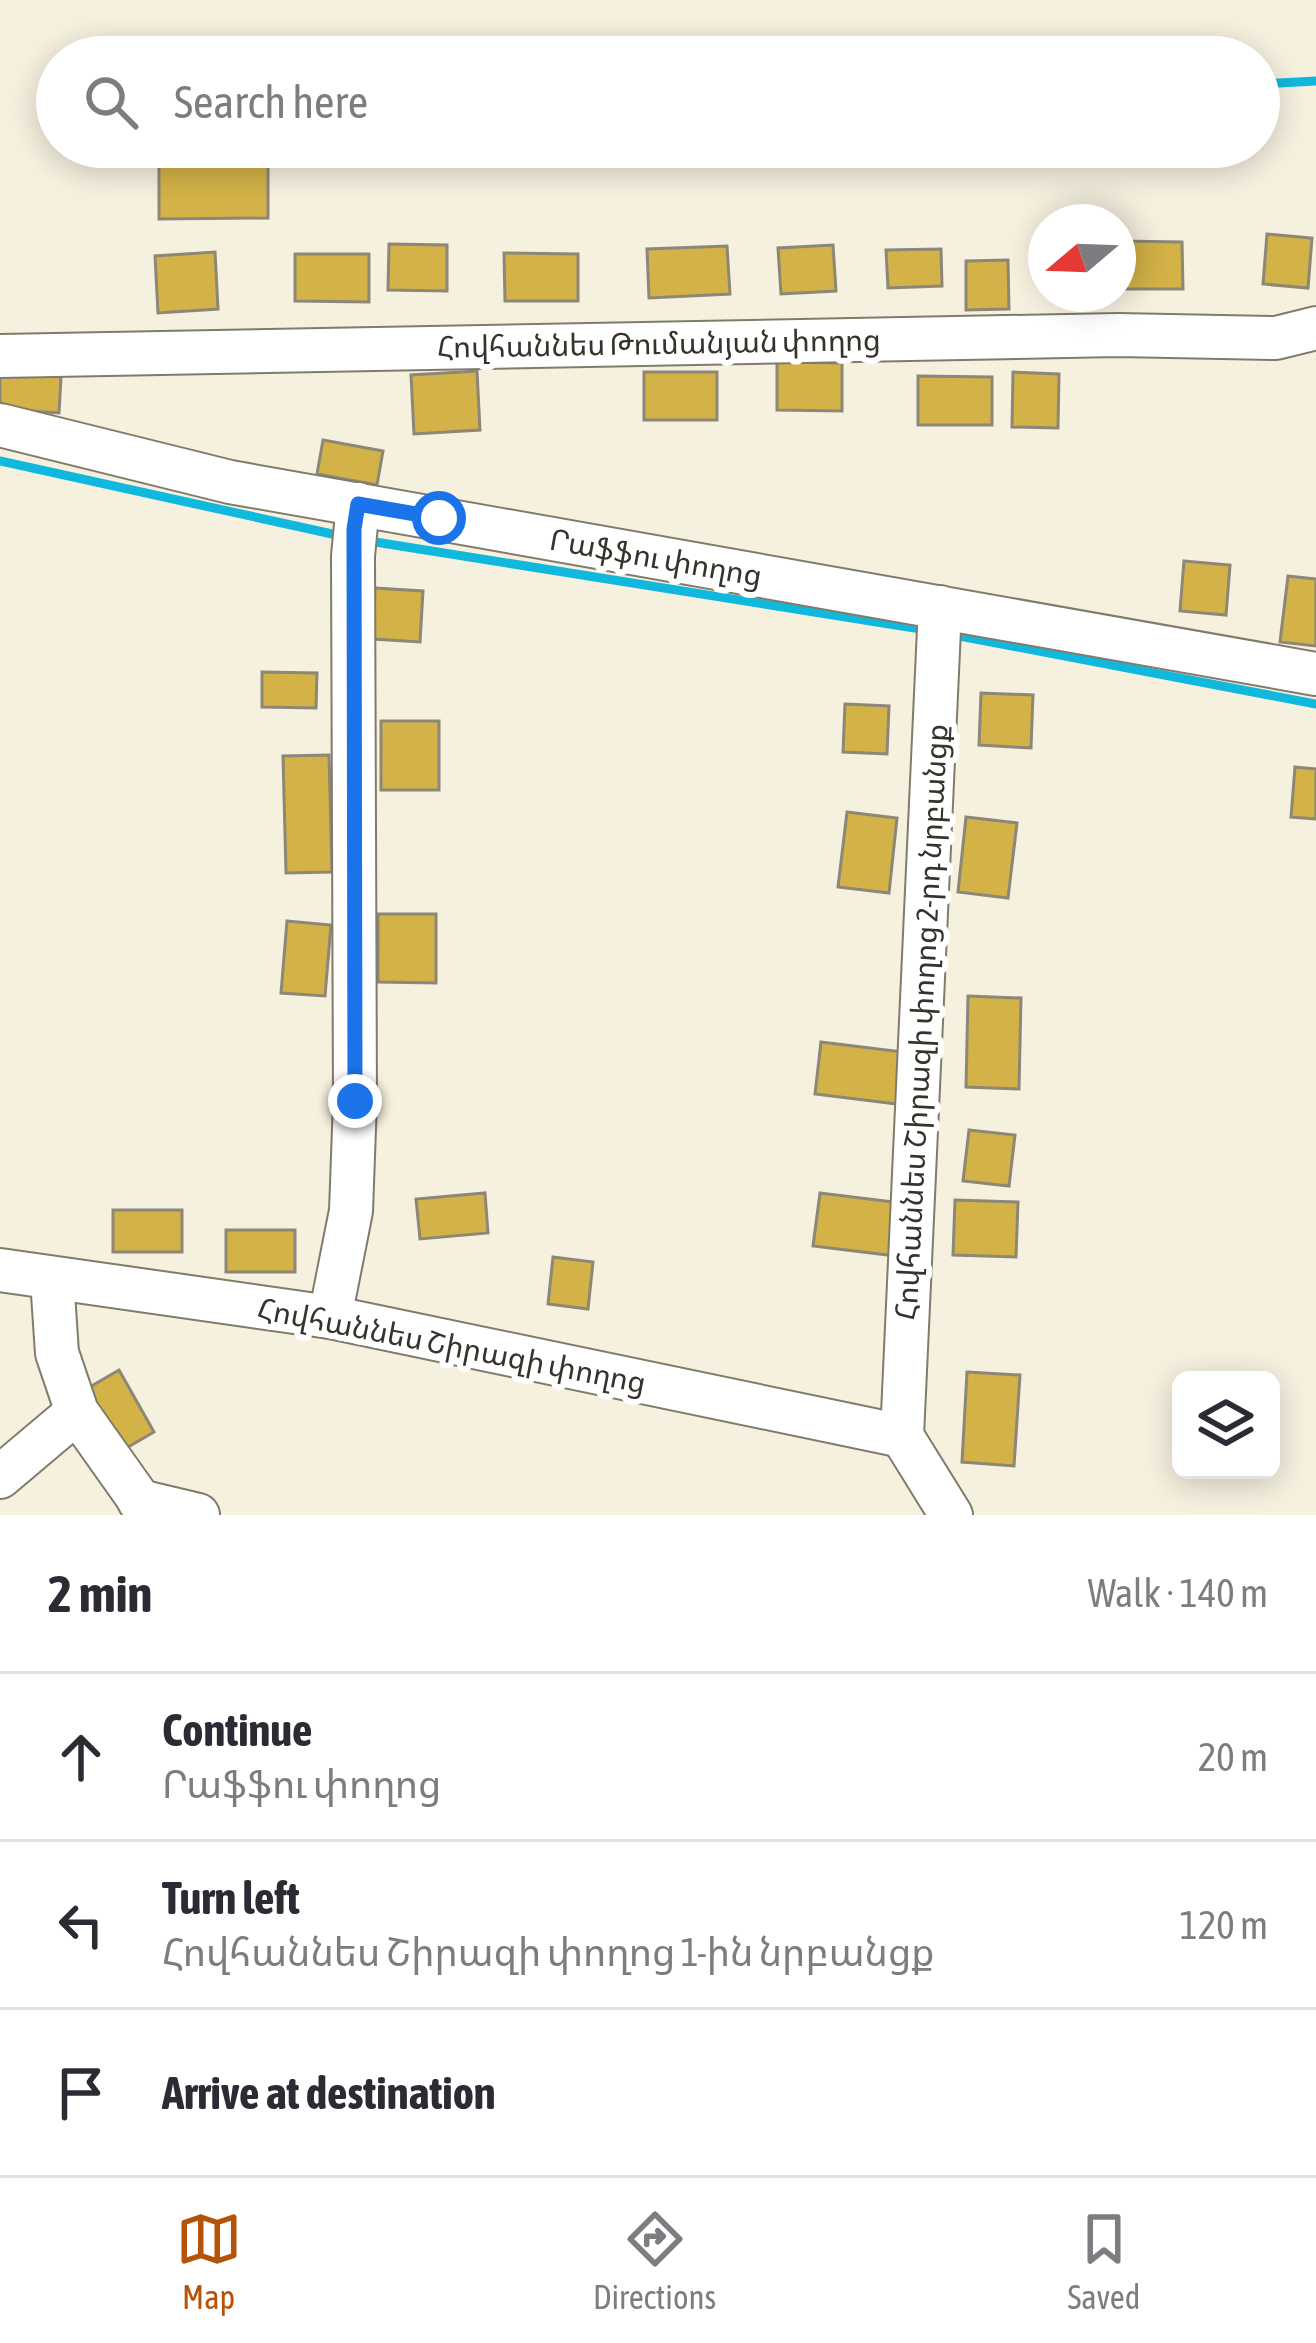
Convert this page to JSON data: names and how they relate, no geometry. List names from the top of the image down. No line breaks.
{"streets":{"street":["Հովհաննես Թումանյան փողոց","Րաֆֆու փողոց","Հովհաննես Շիրազի փողոց 2-րդ նրբանցք","Հովհաննես Շիրազի փողոց"]},"crossings":[["Րաֆֆու փողոց","Հովհաննես Շիրազի փողոց 2-րդ նրբանցք"],["Հովհաննես Շիրազի փողոց 2-րդ նրբանցք","Հովհաննես Շիրազի փողոց"]],"north":"left","page":{"search":"Search here","heading":["2 min","Walk · 140 m"],"list":[["Continue","Րաֆֆու փողոց","20 m"],["Turn left","Հովհաննես Շիրազի փողոց 1-ին նրբանցք","120 m"],"Arrive at destination"],"nav":["Map","Directions","Saved"]}}
